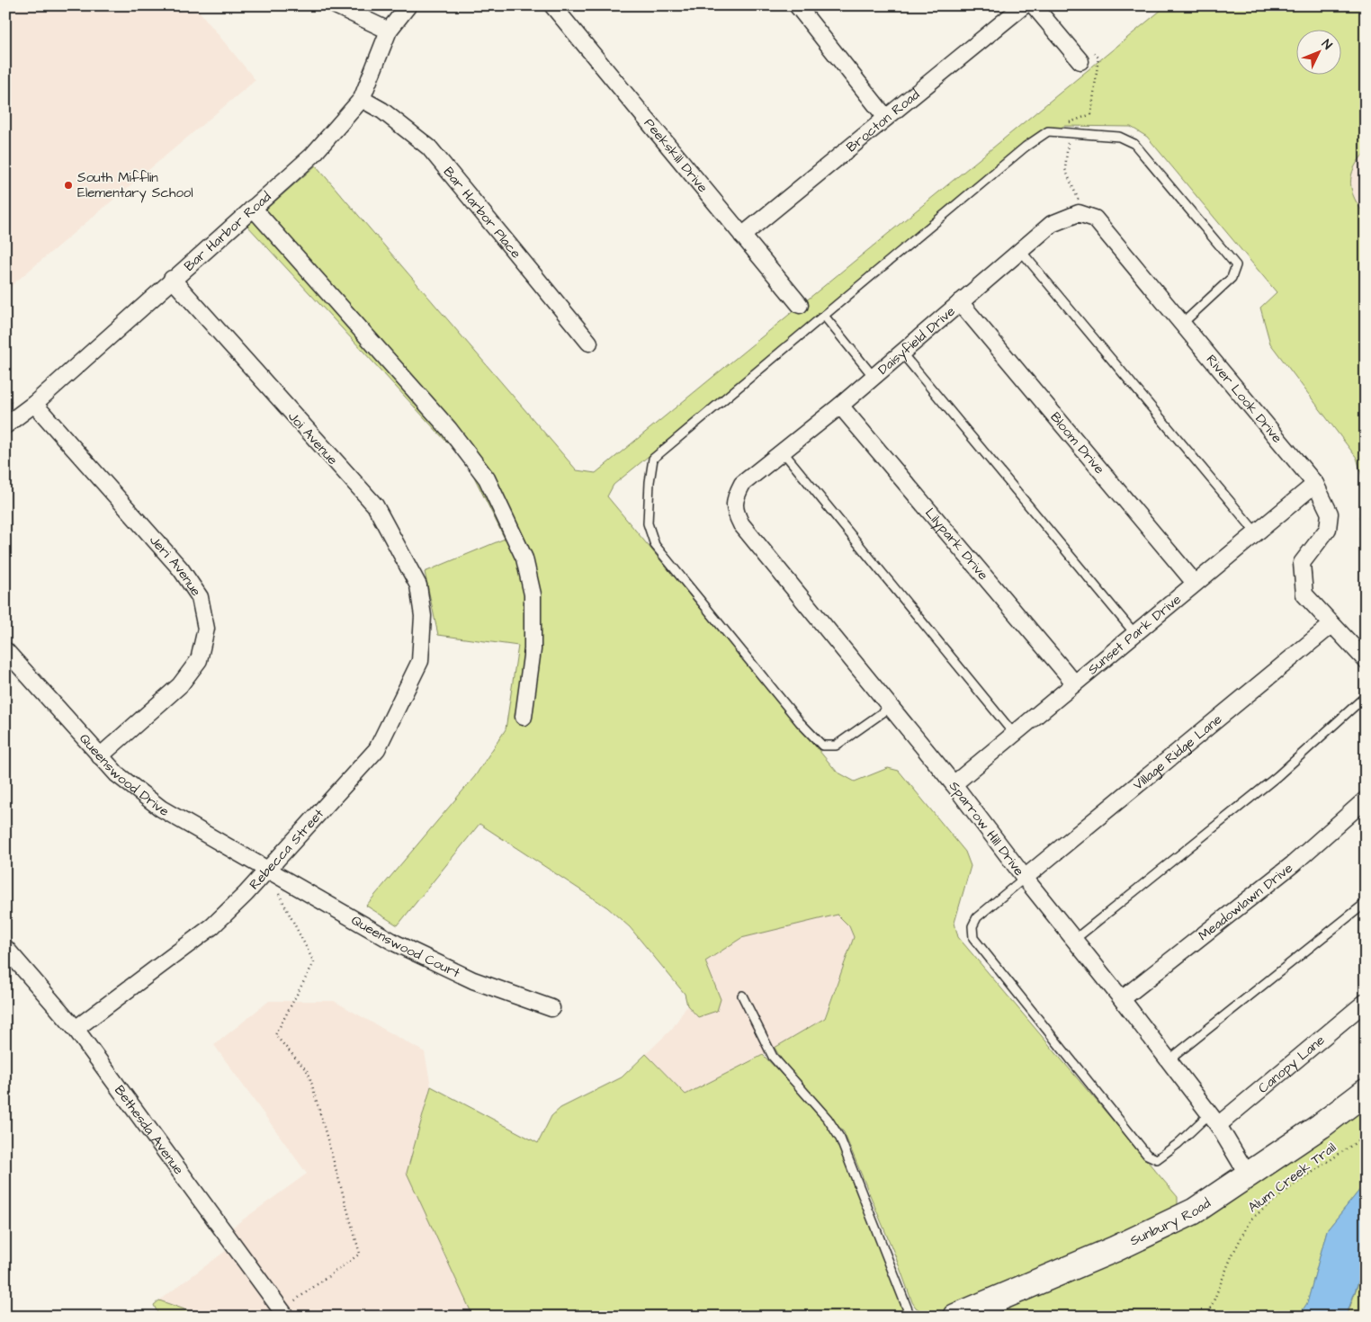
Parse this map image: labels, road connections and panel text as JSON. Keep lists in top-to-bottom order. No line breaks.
{"streets":{"main road":["Sunbury Road"],"street":["Brocton Road","Peekskill Drive","Bar Harbor Place","Bar Harbor Road","Daisyfield Drive","River Look Drive","Joi Avenue","Bloom Drive","Lilypark Drive","Jeri Avenue","Sunset Park Drive","Village Ridge Lane","Queenswood Drive","Sparrow Hill Drive","Rebecca Street","Meadowlawn Drive","Queenswood Court","Canopy Lane","Bethesda Avenue"],"path":["Alum Creek Trail"]},"crossings":[["Brocton Road","Peekskill Drive"],["Bar Harbor Place","Bar Harbor Road"],["Bar Harbor Road","Joi Avenue"],["Bar Harbor Road","Jeri Avenue"],["Daisyfield Drive","River Look Drive"],["Daisyfield Drive","Bloom Drive"],["Daisyfield Drive","Lilypark Drive"],["Daisyfield Drive","Sparrow Hill Drive"],["River Look Drive","Sunset Park Drive"],["River Look Drive","Village Ridge Lane"],["Joi Avenue","Rebecca Street"],["Bloom Drive","Sunset Park Drive"],["Lilypark Drive","Sunset Park Drive"],["Jeri Avenue","Queenswood Drive"],["Sunset Park Drive","Sparrow Hill Drive"],["Village Ridge Lane","Sparrow Hill Drive"],["Queenswood Drive","Rebecca Street"],["Queenswood Drive","Queenswood Court"],["Sparrow Hill Drive","Meadowlawn Drive"],["Sparrow Hill Drive","Canopy Lane"],["Sparrow Hill Drive","Sunbury Road"],["Rebecca Street","Queenswood Court"],["Rebecca Street","Bethesda Avenue"]],"places":["South Mifflin Elementary School"],"north":"top right"}
